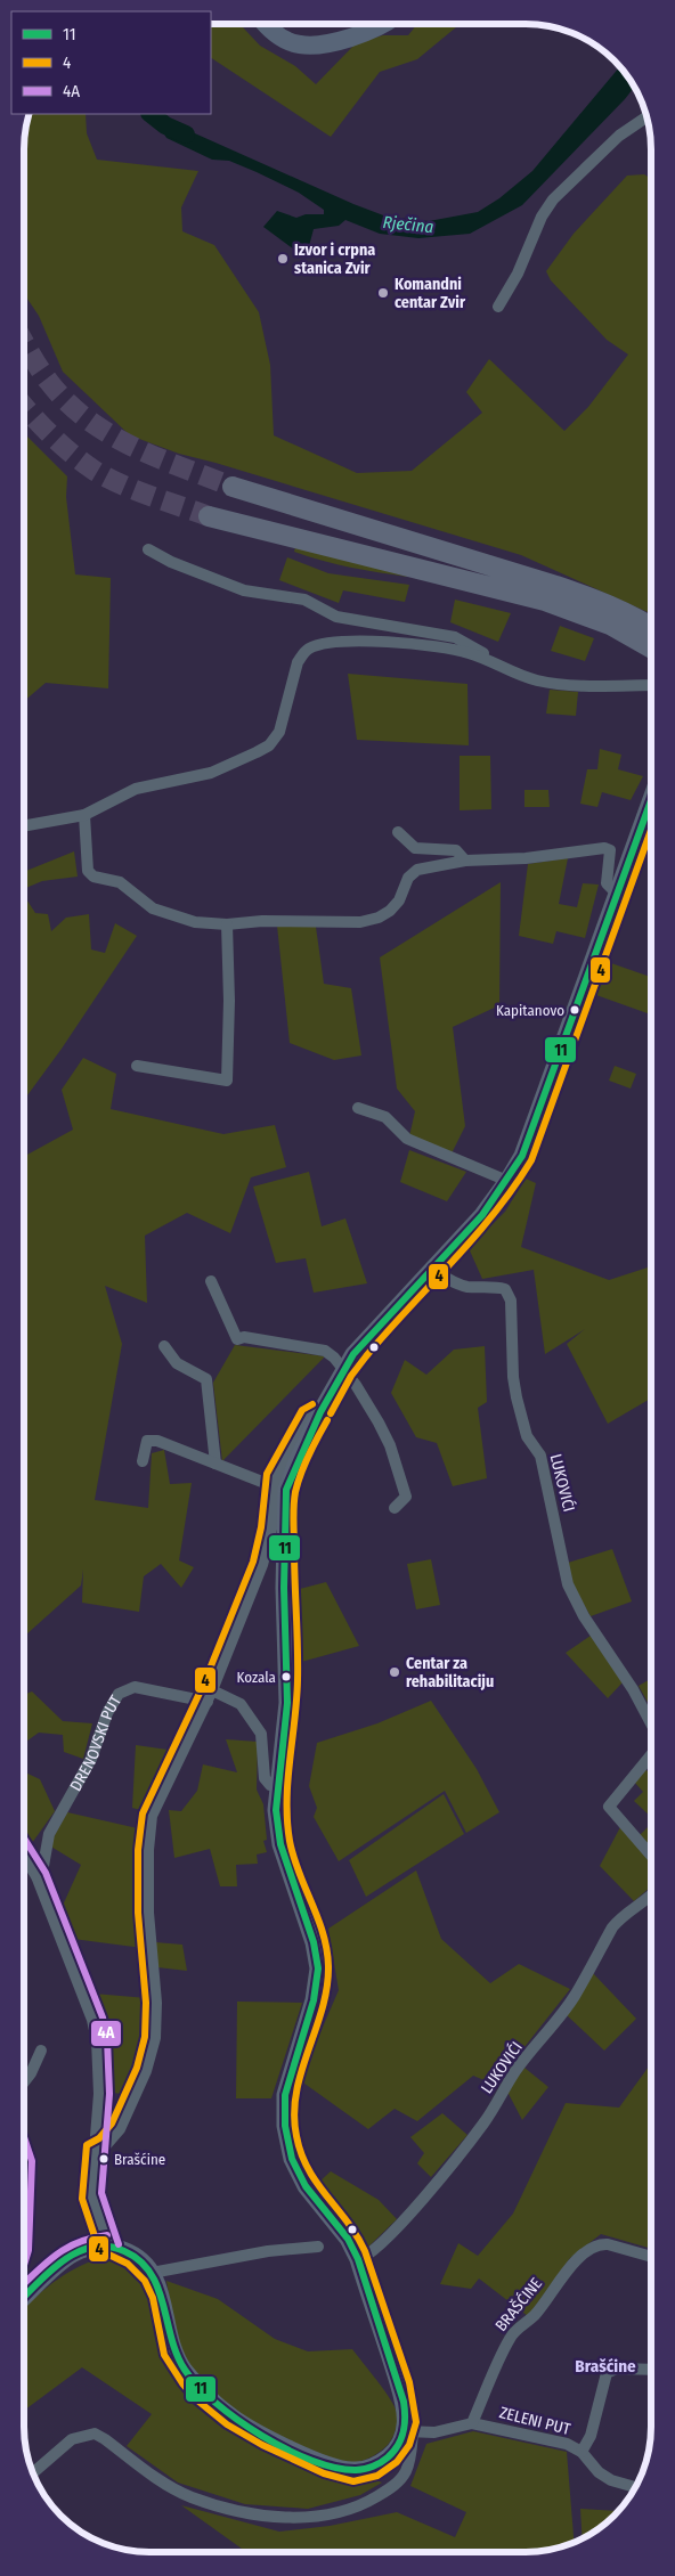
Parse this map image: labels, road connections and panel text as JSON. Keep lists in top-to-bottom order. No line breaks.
{"streets":{"street":["LUKOVIĆI","DRENOVSKI PUT","BRAŠĆINE","ZELENI PUT"]},"crossings":[["BRAŠĆINE","ZELENI PUT"]],"districts":["Brašćine"],"water":["Rječina"],"places":["Izvor i crpna stanica Zvir","Komandni centar Zvir","Kapitanovo","Centar za rehabilitaciju","Kozala","Brašćine"],"lines":["transit line 11","transit line 4","transit line 4A"],"legend":["11","4","4A"]}
